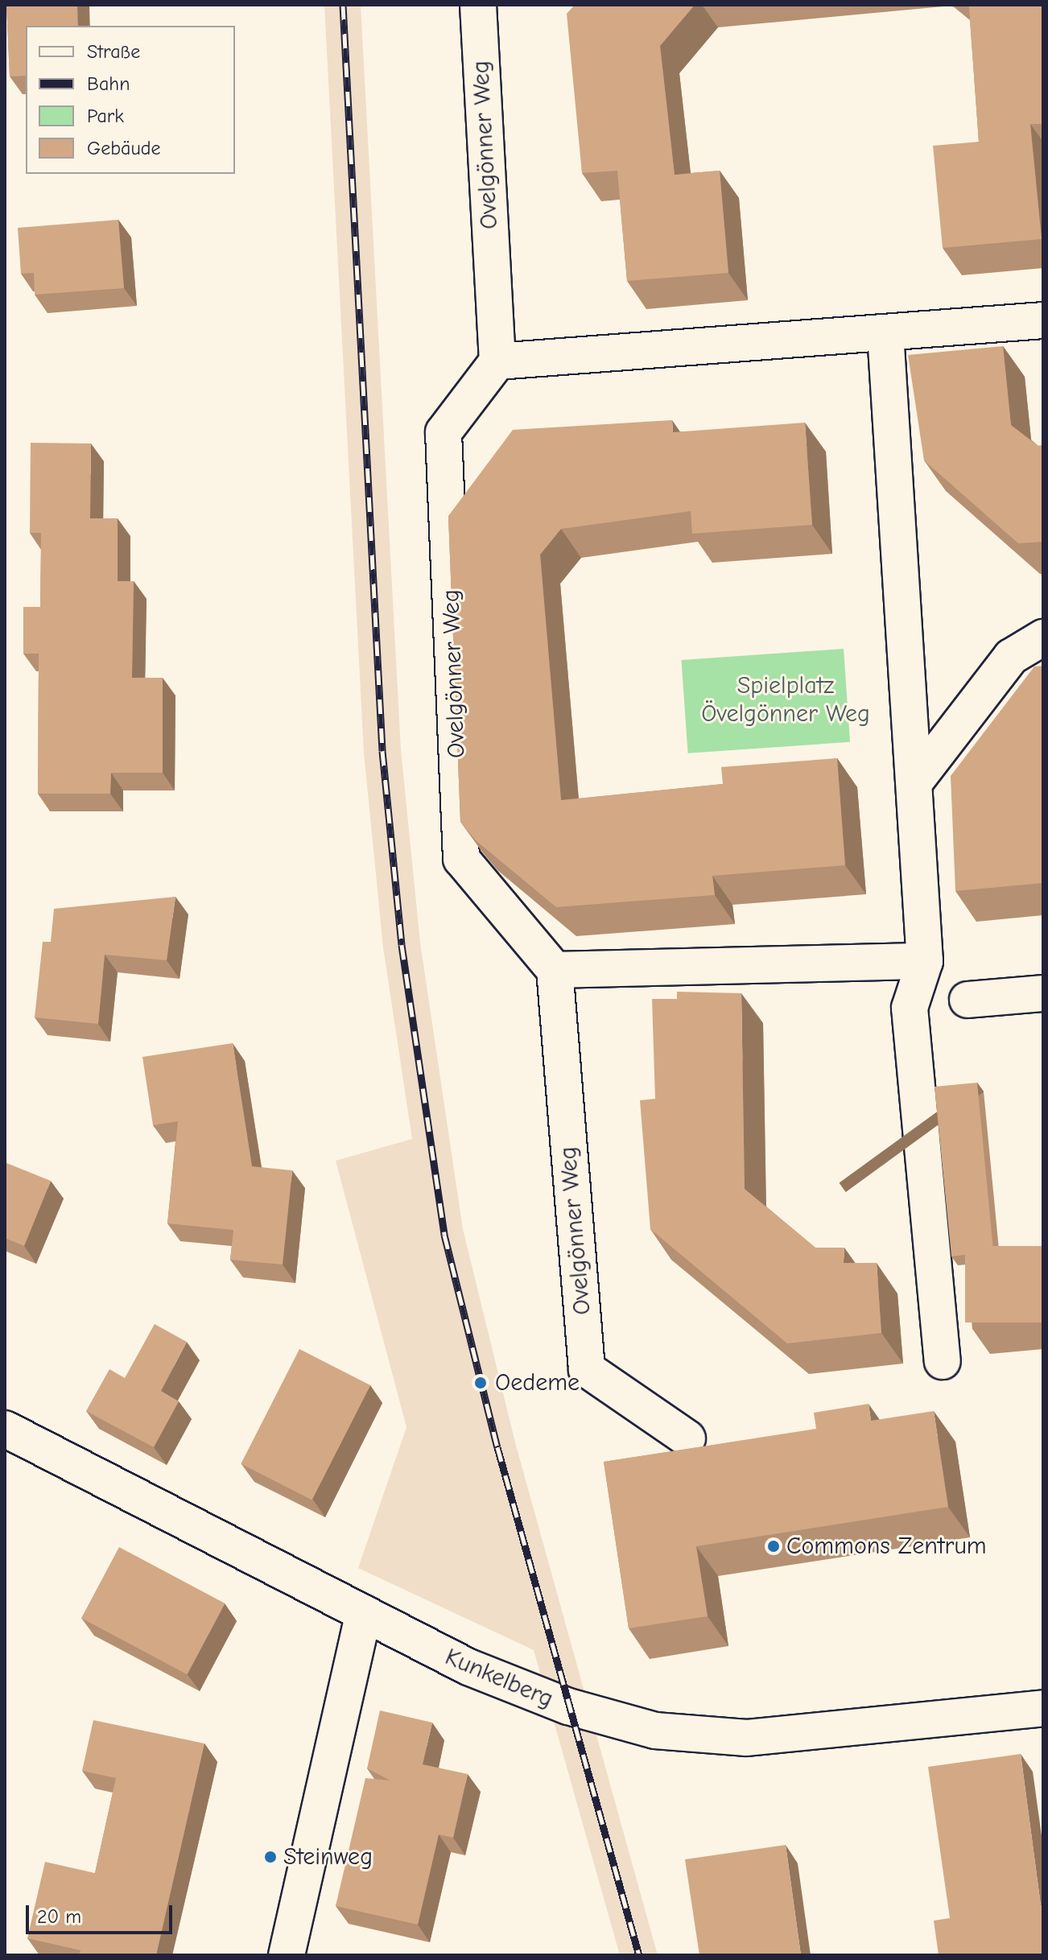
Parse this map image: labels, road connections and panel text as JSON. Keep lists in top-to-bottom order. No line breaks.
{"streets":{"street":["Ovelgönner Weg","Kunkelberg"]},"parks":["Spielplatz Övelgönner Weg"],"places":["Oedeme","Commons Zentrum","Steinweg"],"legend":["Straße","Bahn","Park","Gebäude"],"scale_bar":"20 m"}
